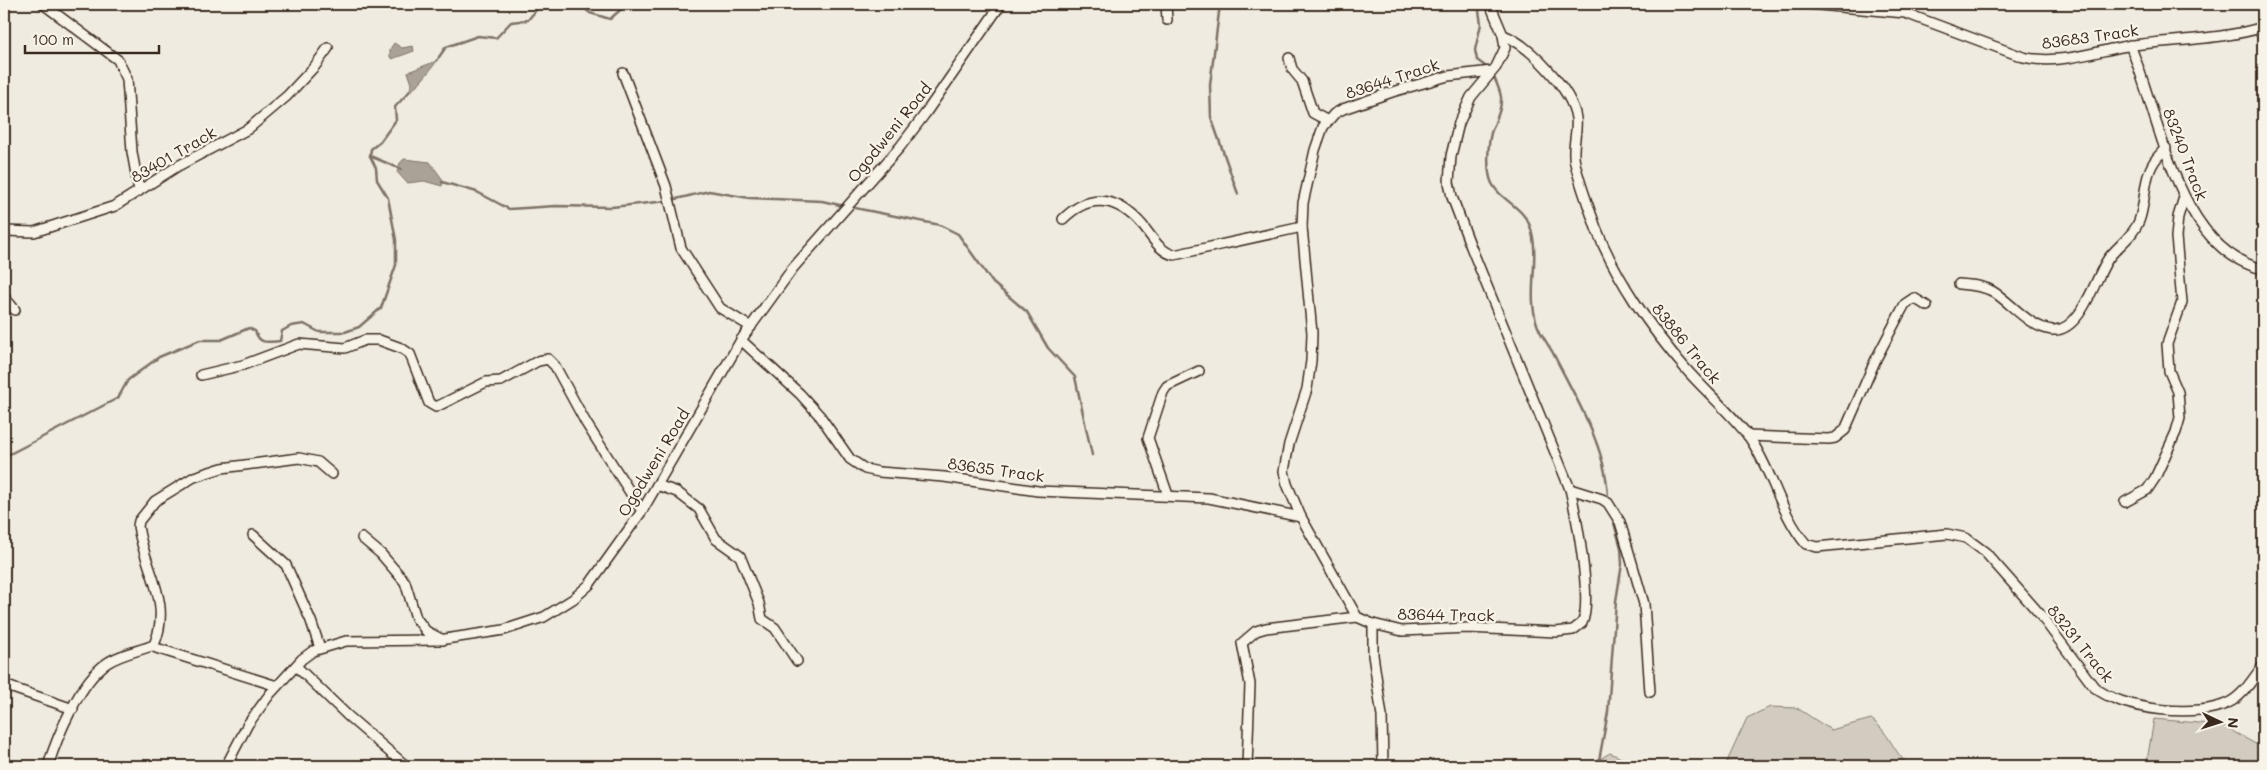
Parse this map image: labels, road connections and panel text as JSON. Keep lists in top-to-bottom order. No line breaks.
{"streets":{"street":["83683 Track","83644 Track","Ogodweni Road","83401 Track","83240 Track","83886 Track","83635 Track","83231 Track"]},"crossings":[["83683 Track","83240 Track"],["83644 Track","83886 Track"],["83644 Track","83635 Track"],["Ogodweni Road","83635 Track"],["83886 Track","83231 Track"]],"scale_bar":"100 m","north":"right"}
